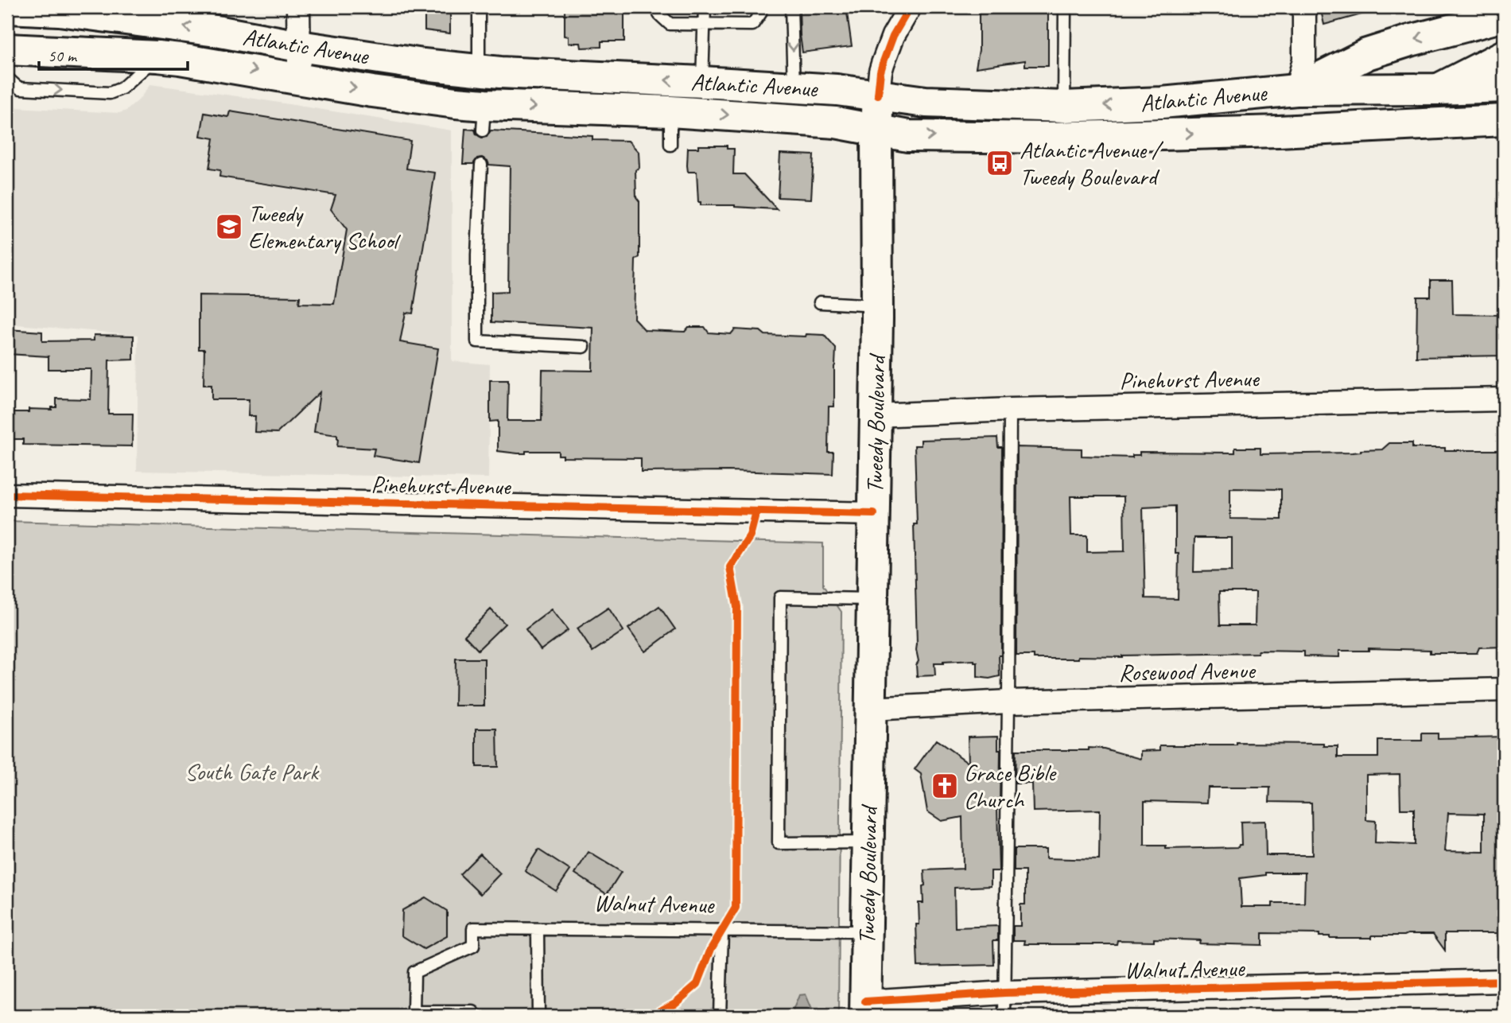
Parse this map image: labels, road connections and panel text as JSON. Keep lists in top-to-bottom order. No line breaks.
{"streets":{"main road":["Atlantic Avenue","Tweedy Boulevard"],"street":["Pinehurst Avenue","Rosewood Avenue","Walnut Avenue"]},"crossings":[["Atlantic Avenue","Tweedy Boulevard"],["Pinehurst Avenue","Tweedy Boulevard"],["Tweedy Boulevard","Rosewood Avenue"],["Tweedy Boulevard","Walnut Avenue"]],"parks":["South Gate Park"],"places":{"bus stop":["Atlantic Avenue / Tweedy Boulevard"],"school or university":["Tweedy Elementary School"],"church":["Grace Bible Church"]},"scale_bar":"50 m"}
